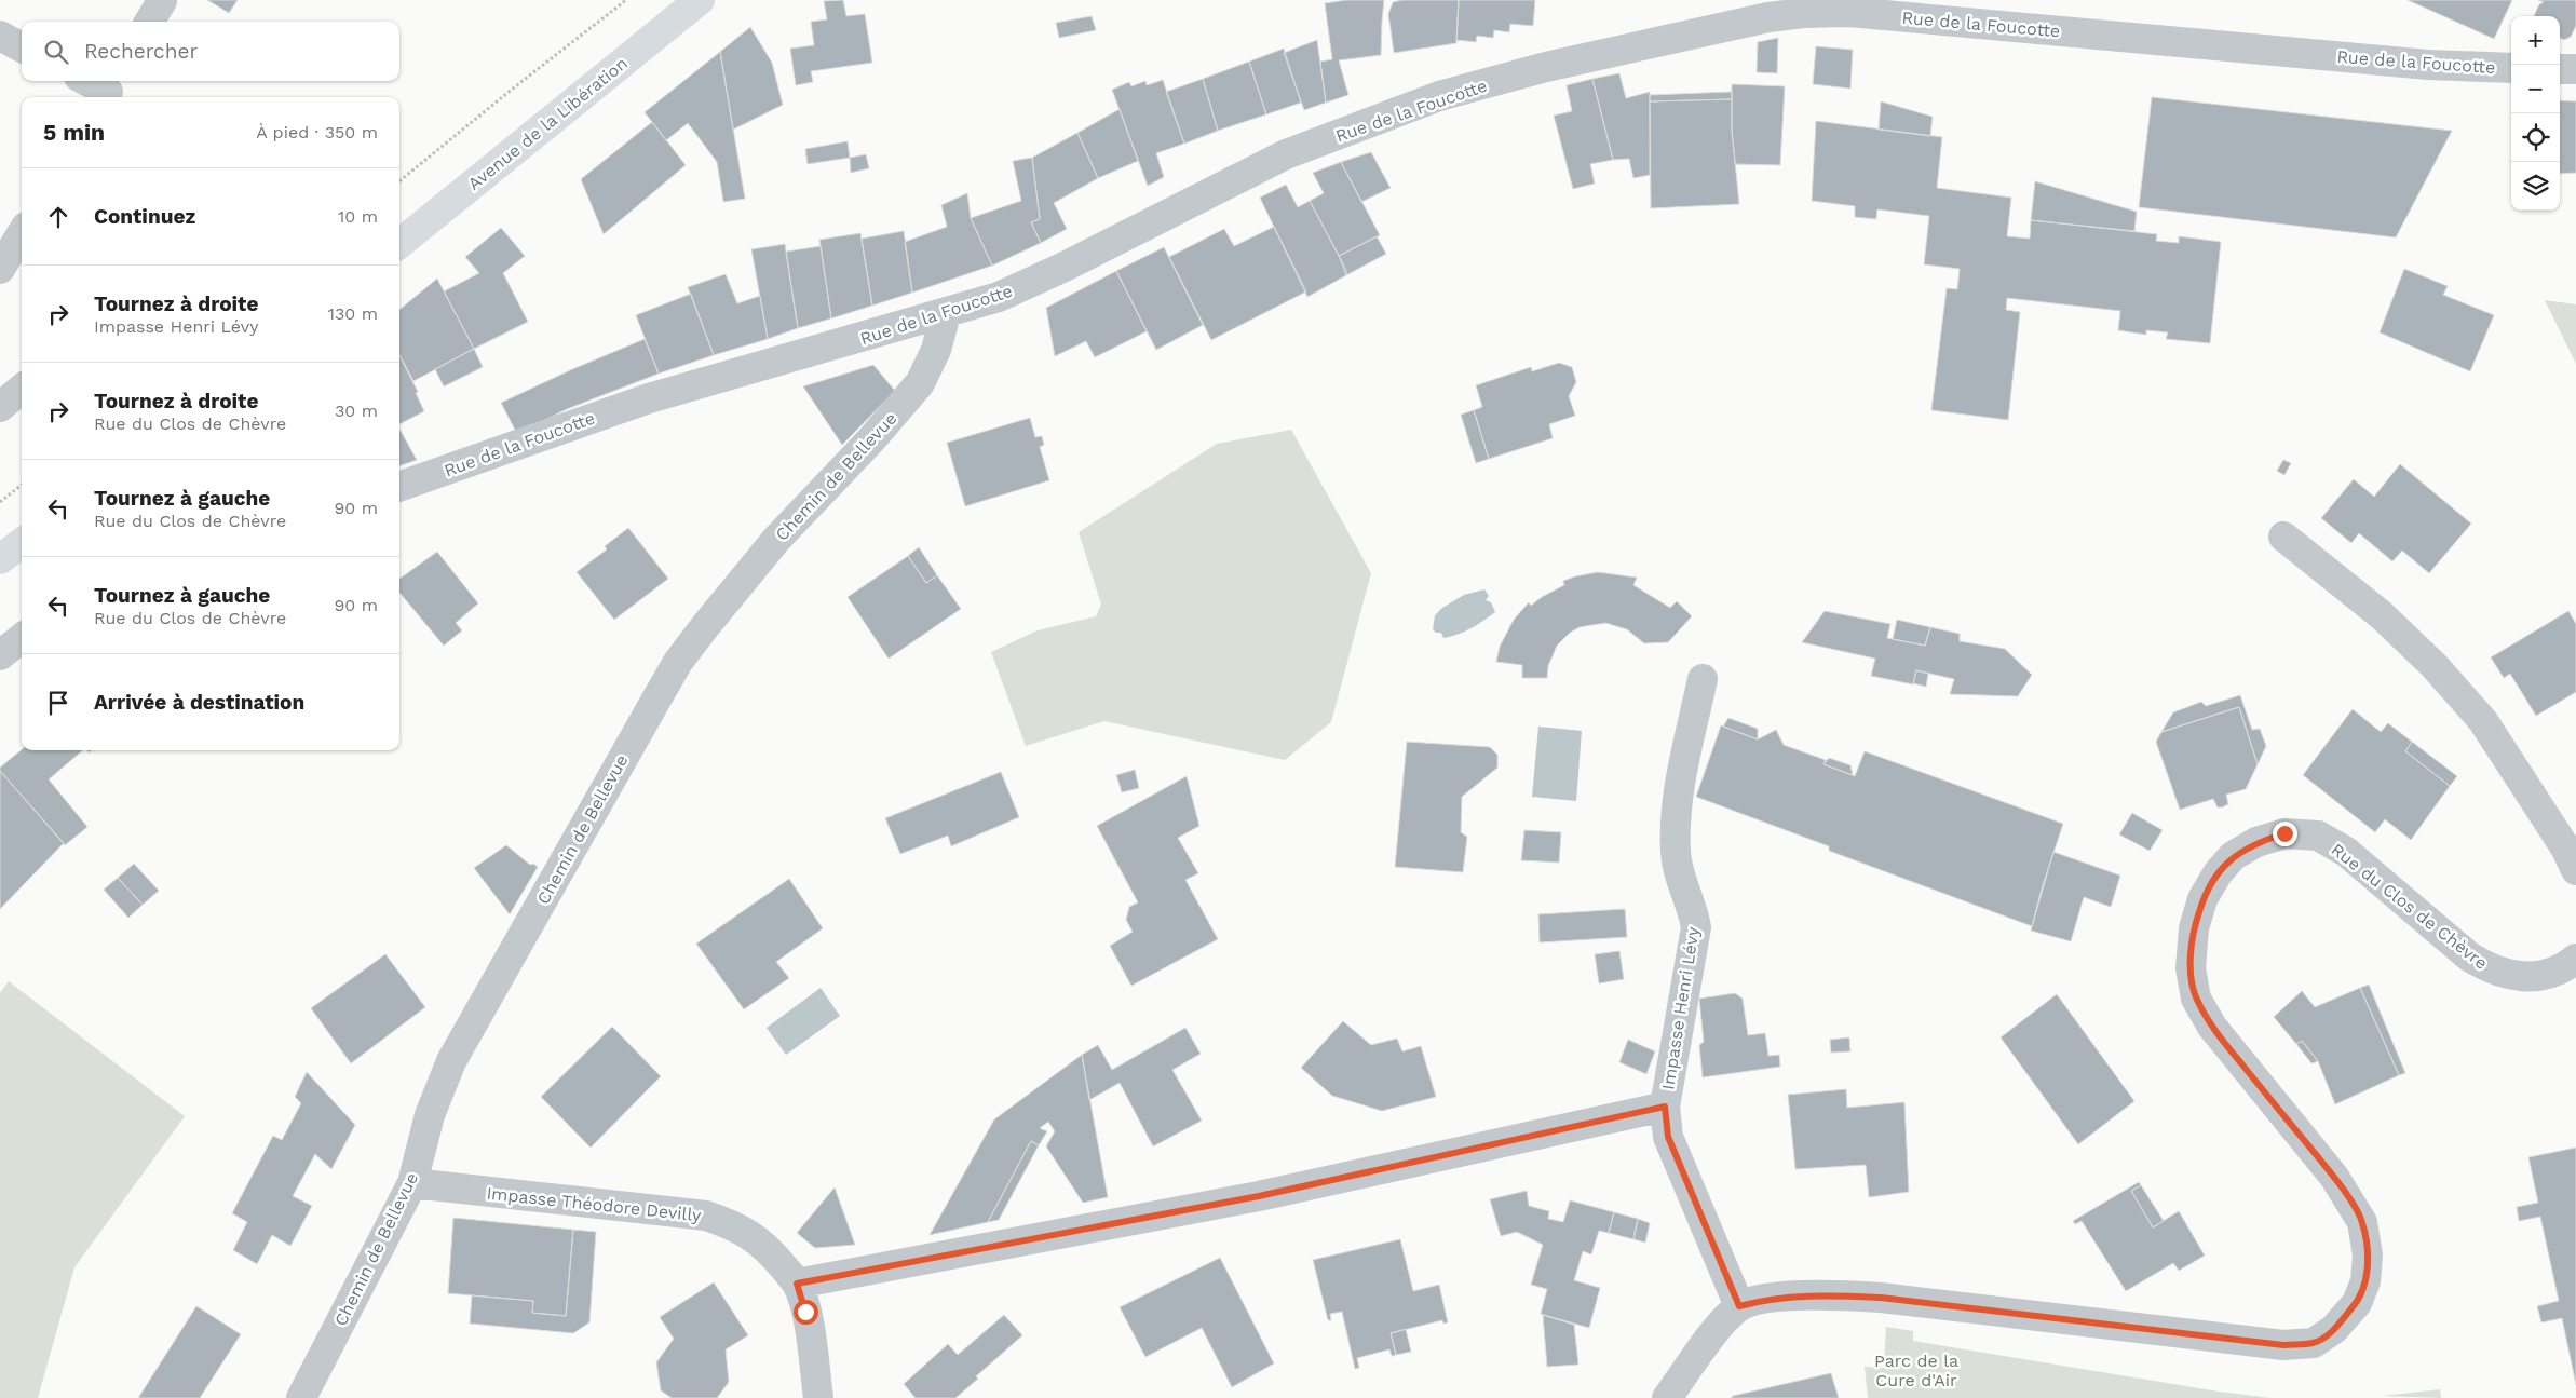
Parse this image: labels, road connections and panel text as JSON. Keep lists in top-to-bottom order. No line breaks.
{"streets":{"main road":["Avenue de la Libération"],"street":["Rue de la Foucotte","Chemin de Bellevue","Rue du Clos de Chèvre","Impasse Henri Lévy","Impasse Théodore Devilly"]},"crossings":[["Rue de la Foucotte","Chemin de Bellevue"],["Chemin de Bellevue","Impasse Théodore Devilly"],["Impasse Henri Lévy","Impasse Théodore Devilly"]],"parks":["Parc de la Cure d'Air"],"page":{"map_buttons":["+","−"],"search":"Rechercher","heading":["5 min","À pied · 350 m"],"list":[["Continuez","10 m"],["Tournez à droite","Impasse Henri Lévy","130 m"],["Tournez à droite","Rue du Clos de Chèvre","30 m"],["Tournez à gauche","Rue du Clos de Chèvre","90 m"],["Tournez à gauche","Rue du Clos de Chèvre","90 m"],"Arrivée à destination"]}}
